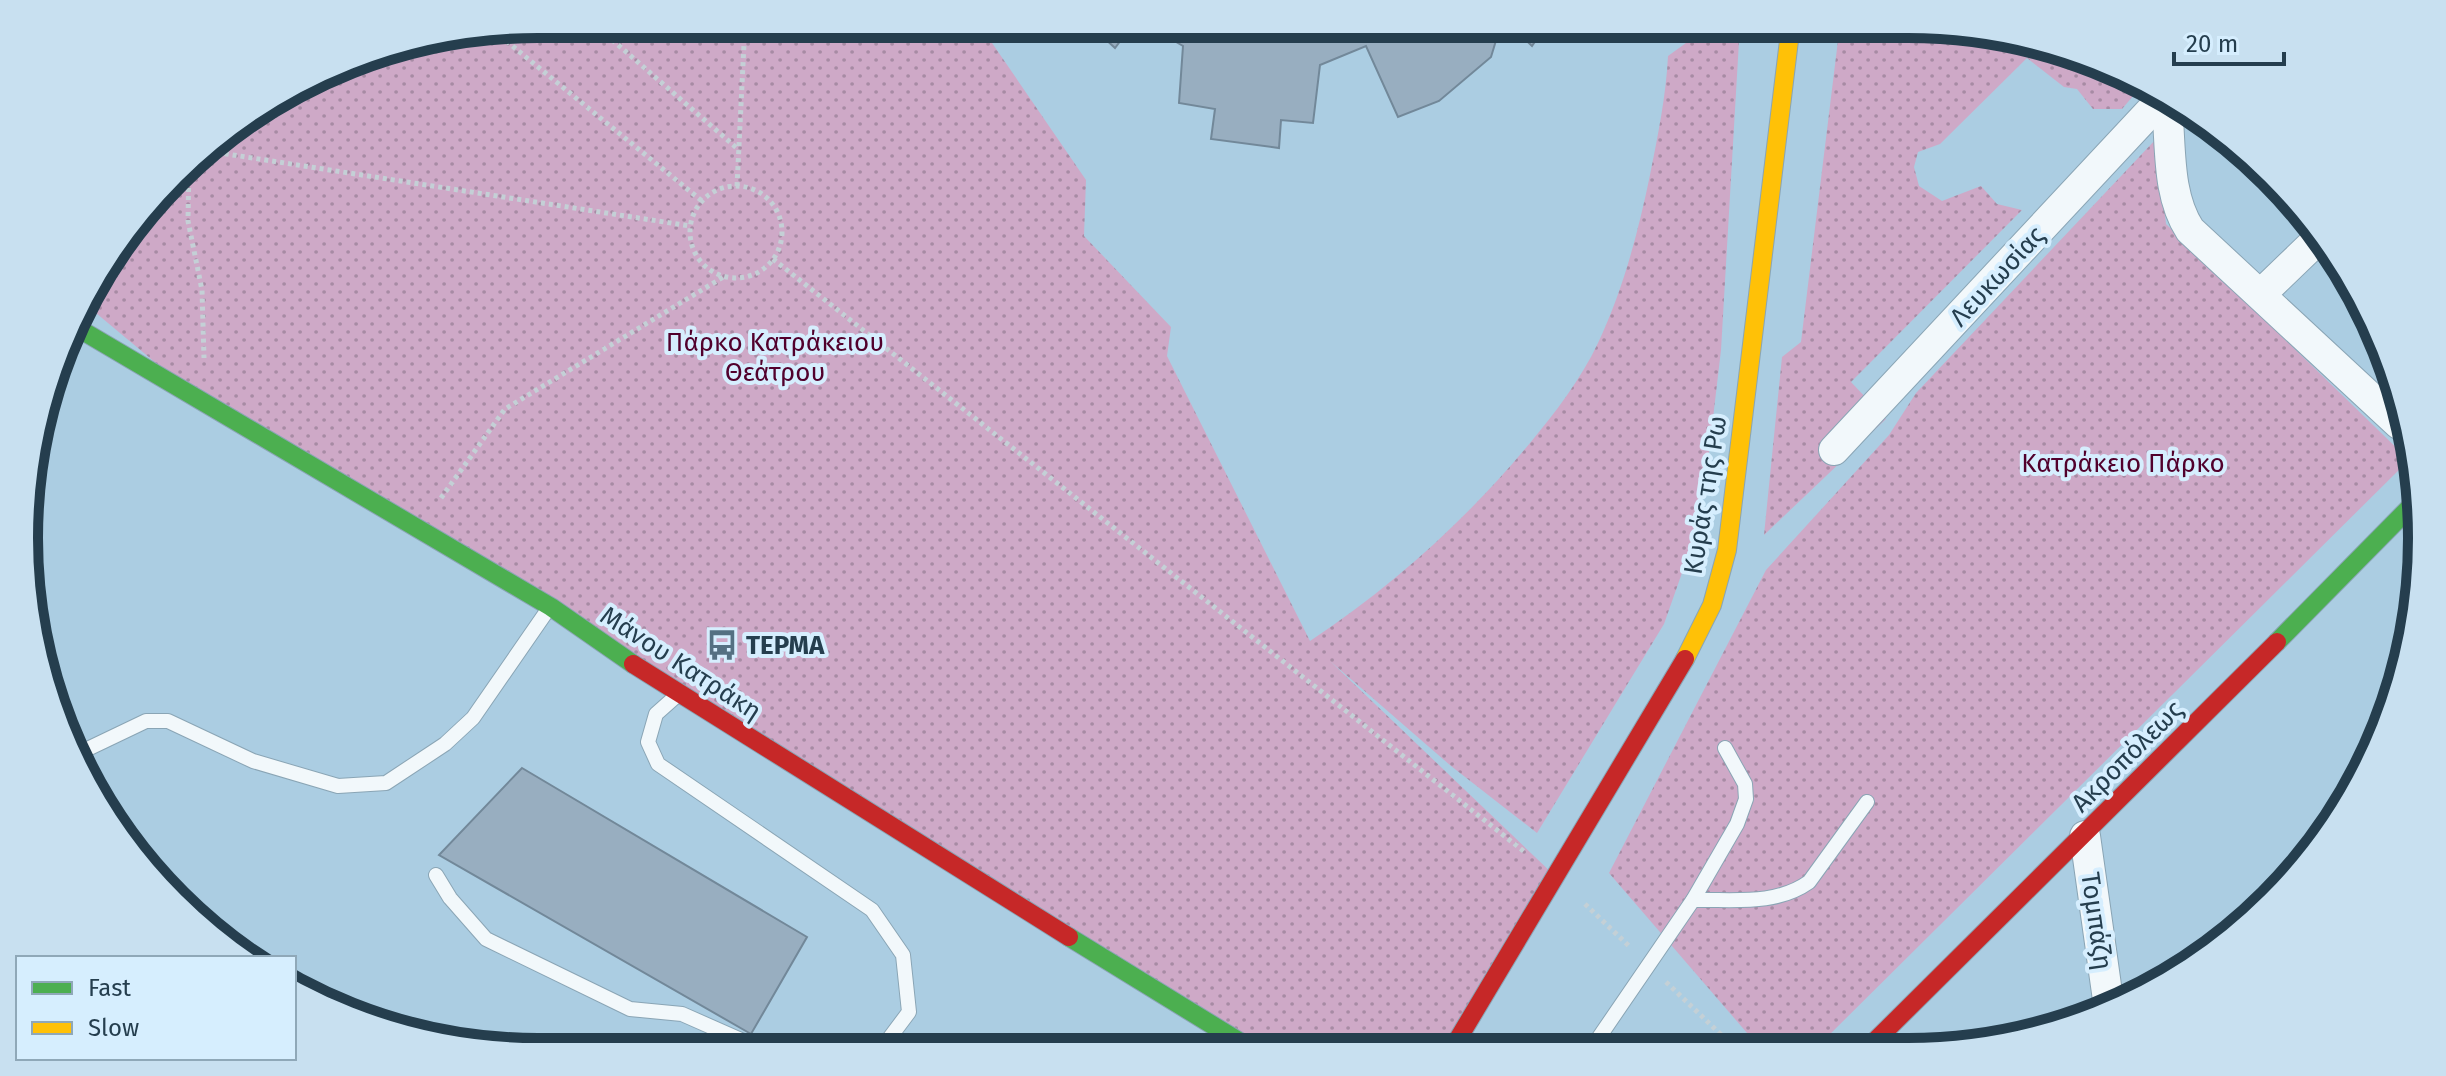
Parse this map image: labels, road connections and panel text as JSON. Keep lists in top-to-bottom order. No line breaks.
{"streets":{"street":["Λευκωσίας","Κυράς της Ρω","Μάνου Κατράκη","Ακροπόλεως","Τομπάζη"]},"crossings":[["Ακροπόλεως","Τομπάζη"]],"parks":["Πάρκο Κατράκειου Θεάτρου","Κατράκειο Πάρκο"],"places":{"bus stop":["ΤΕΡΜΑ"]},"legend":["Fast","Slow"],"scale_bar":"20 m"}
